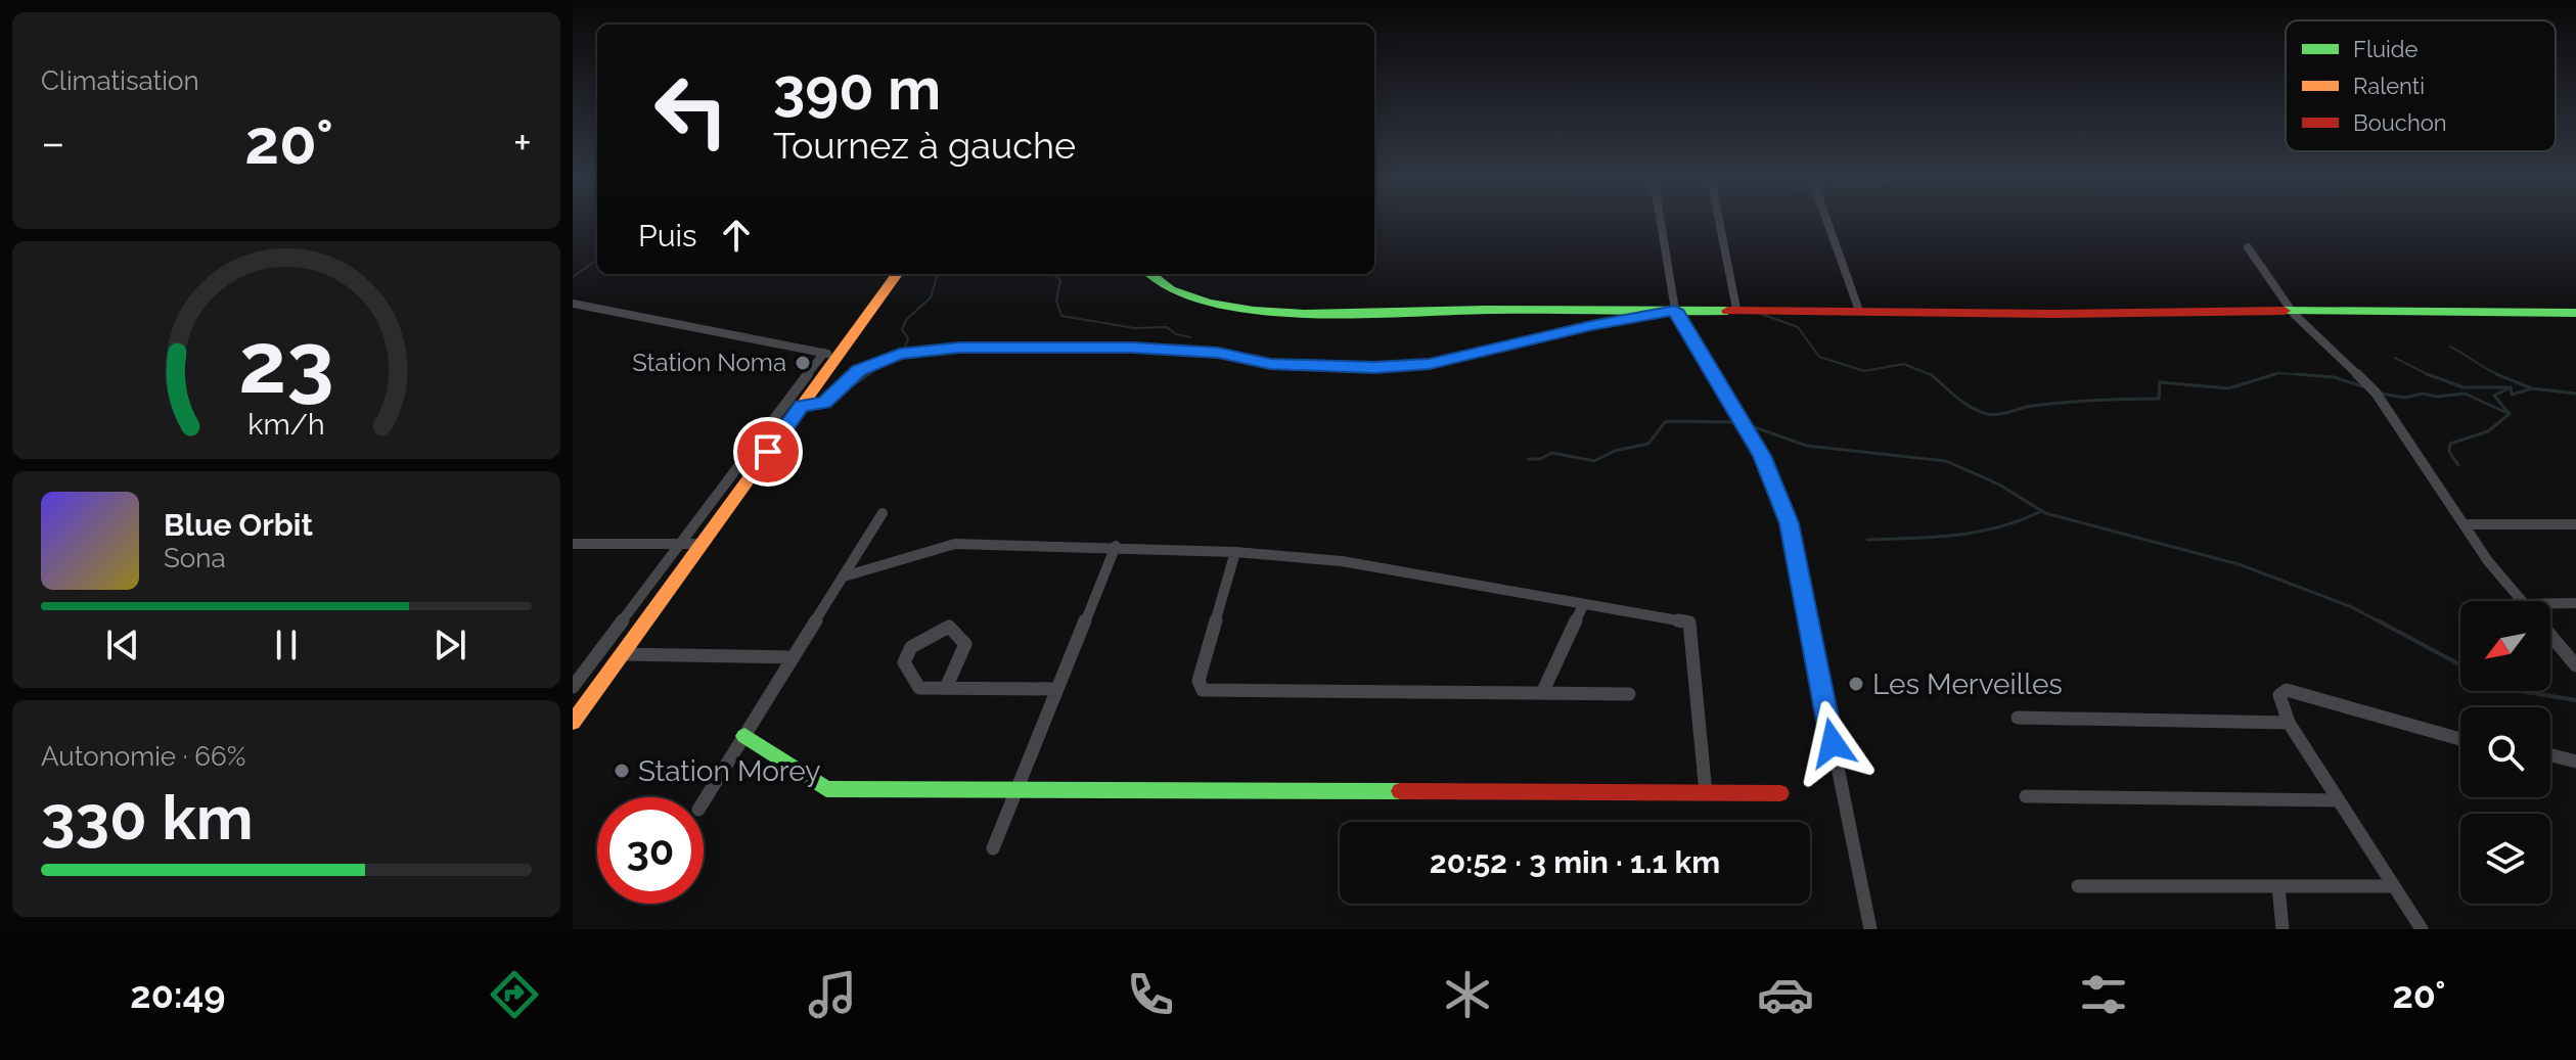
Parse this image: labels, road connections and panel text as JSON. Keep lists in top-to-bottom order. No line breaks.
{"places":["Station Noma","Les Merveilles","Station Morey"],"legend":["Fluide","Ralenti","Bouchon"],"north":"bottom left","page":{"tile":["Climatisation",["Autonomie · 66%","330 km"]],"turn":["390 m","Tournez à gauche"],"heat":["−","20°","+"],"then":"Puis","song":["Blue Orbit","Sona"],"limit":"30","trip":"20:52 · 3 min · 1.1 km","tabs":["20:49","20°"],"gauge":["23","km/h"]}}
